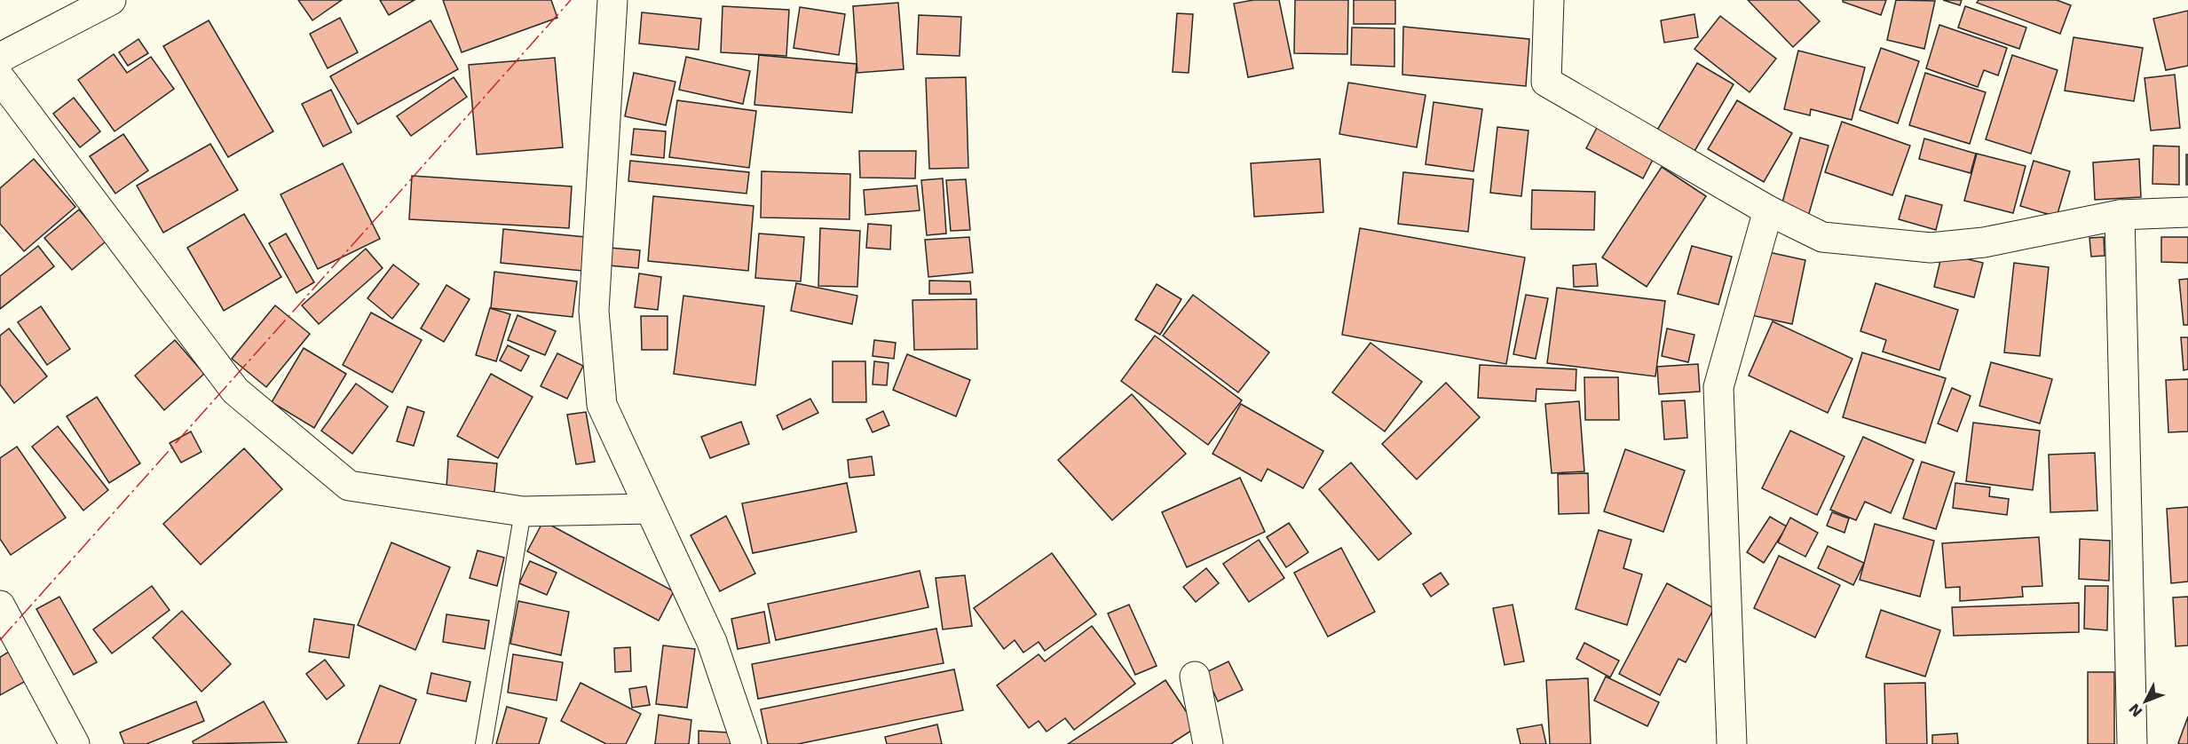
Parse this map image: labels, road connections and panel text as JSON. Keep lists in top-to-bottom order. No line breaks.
{"north":"bottom left"}
